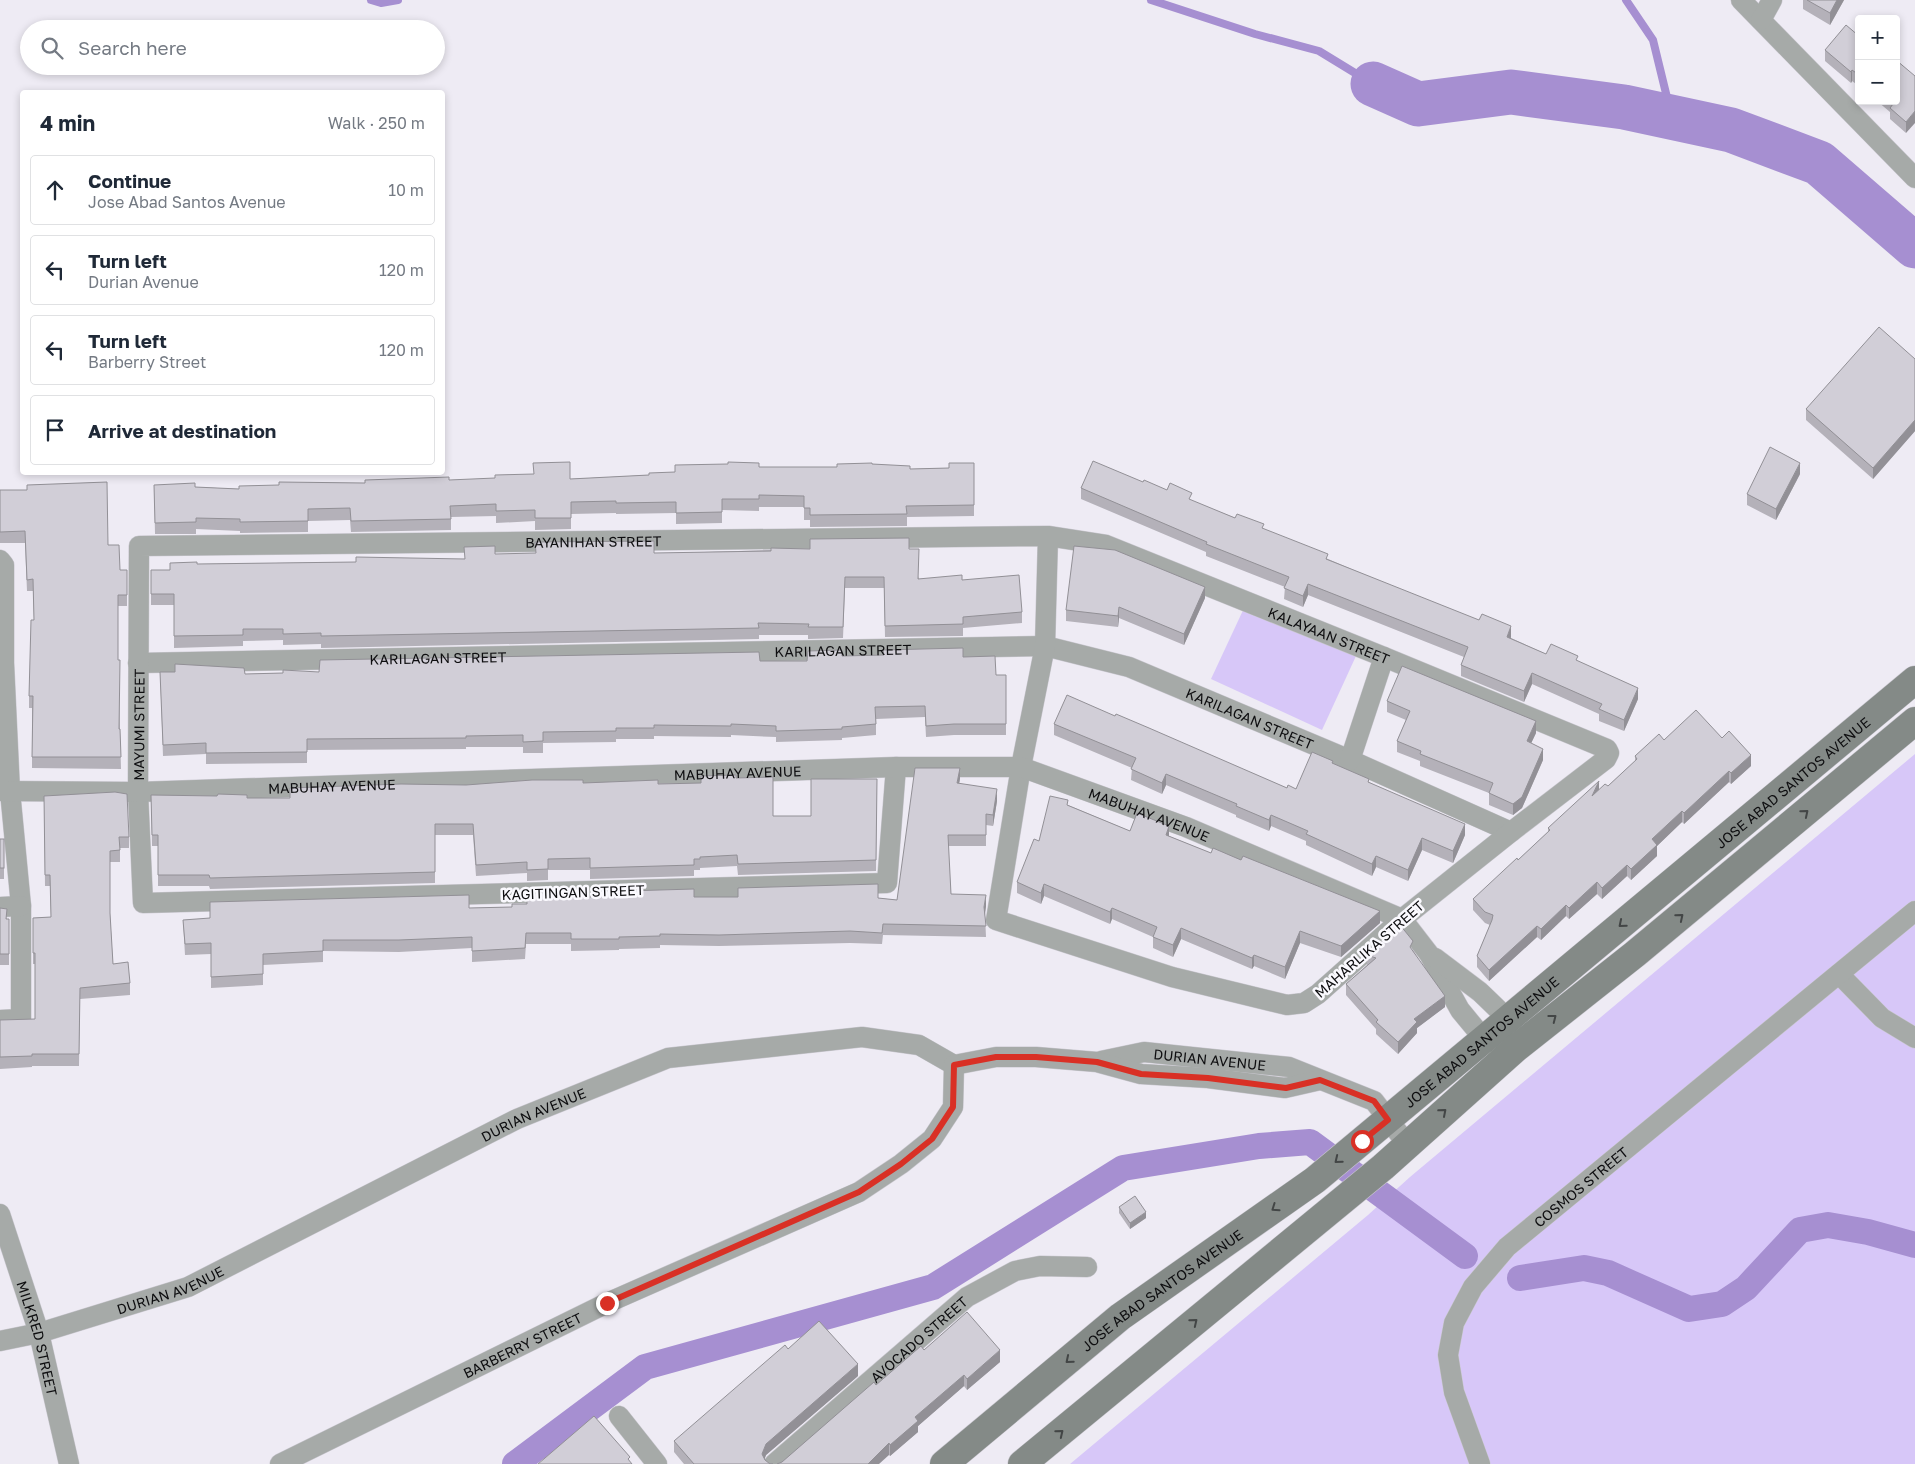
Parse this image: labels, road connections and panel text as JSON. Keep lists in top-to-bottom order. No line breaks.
{"streets":{"main road":["JOSE ABAD SANTOS AVENUE"],"street":["BAYANIHAN STREET","KALAYAAN STREET","KARILAGAN STREET","MAYUMI STREET","MABUHAY AVENUE","KAGITINGAN STREET","MAHARLIKA STREET","DURIAN AVENUE","COSMOS STREET","MILKRED STREET","AVOCADO STREET","BARBERRY STREET"]},"crossings":[["BAYANIHAN STREET","KALAYAAN STREET"],["BAYANIHAN STREET","MAYUMI STREET"],["KALAYAAN STREET","MAHARLIKA STREET"],["KARILAGAN STREET","MAYUMI STREET"],["KARILAGAN STREET","MAHARLIKA STREET"],["MAYUMI STREET","MABUHAY AVENUE"],["MAYUMI STREET","KAGITINGAN STREET"],["MABUHAY AVENUE","JOSE ABAD SANTOS AVENUE"],["MABUHAY AVENUE","KAGITINGAN STREET"],["MABUHAY AVENUE","MAHARLIKA STREET"],["JOSE ABAD SANTOS AVENUE","DURIAN AVENUE"],["DURIAN AVENUE","MILKRED STREET"],["DURIAN AVENUE","BARBERRY STREET"]],"page":{"map_buttons":["+","−"],"search":"Search here","heading":["4 min","Walk · 250 m"],"list":[["Continue","Jose Abad Santos Avenue","10 m"],["Turn left","Durian Avenue","120 m"],["Turn left","Barberry Street","120 m"],"Arrive at destination"]}}
